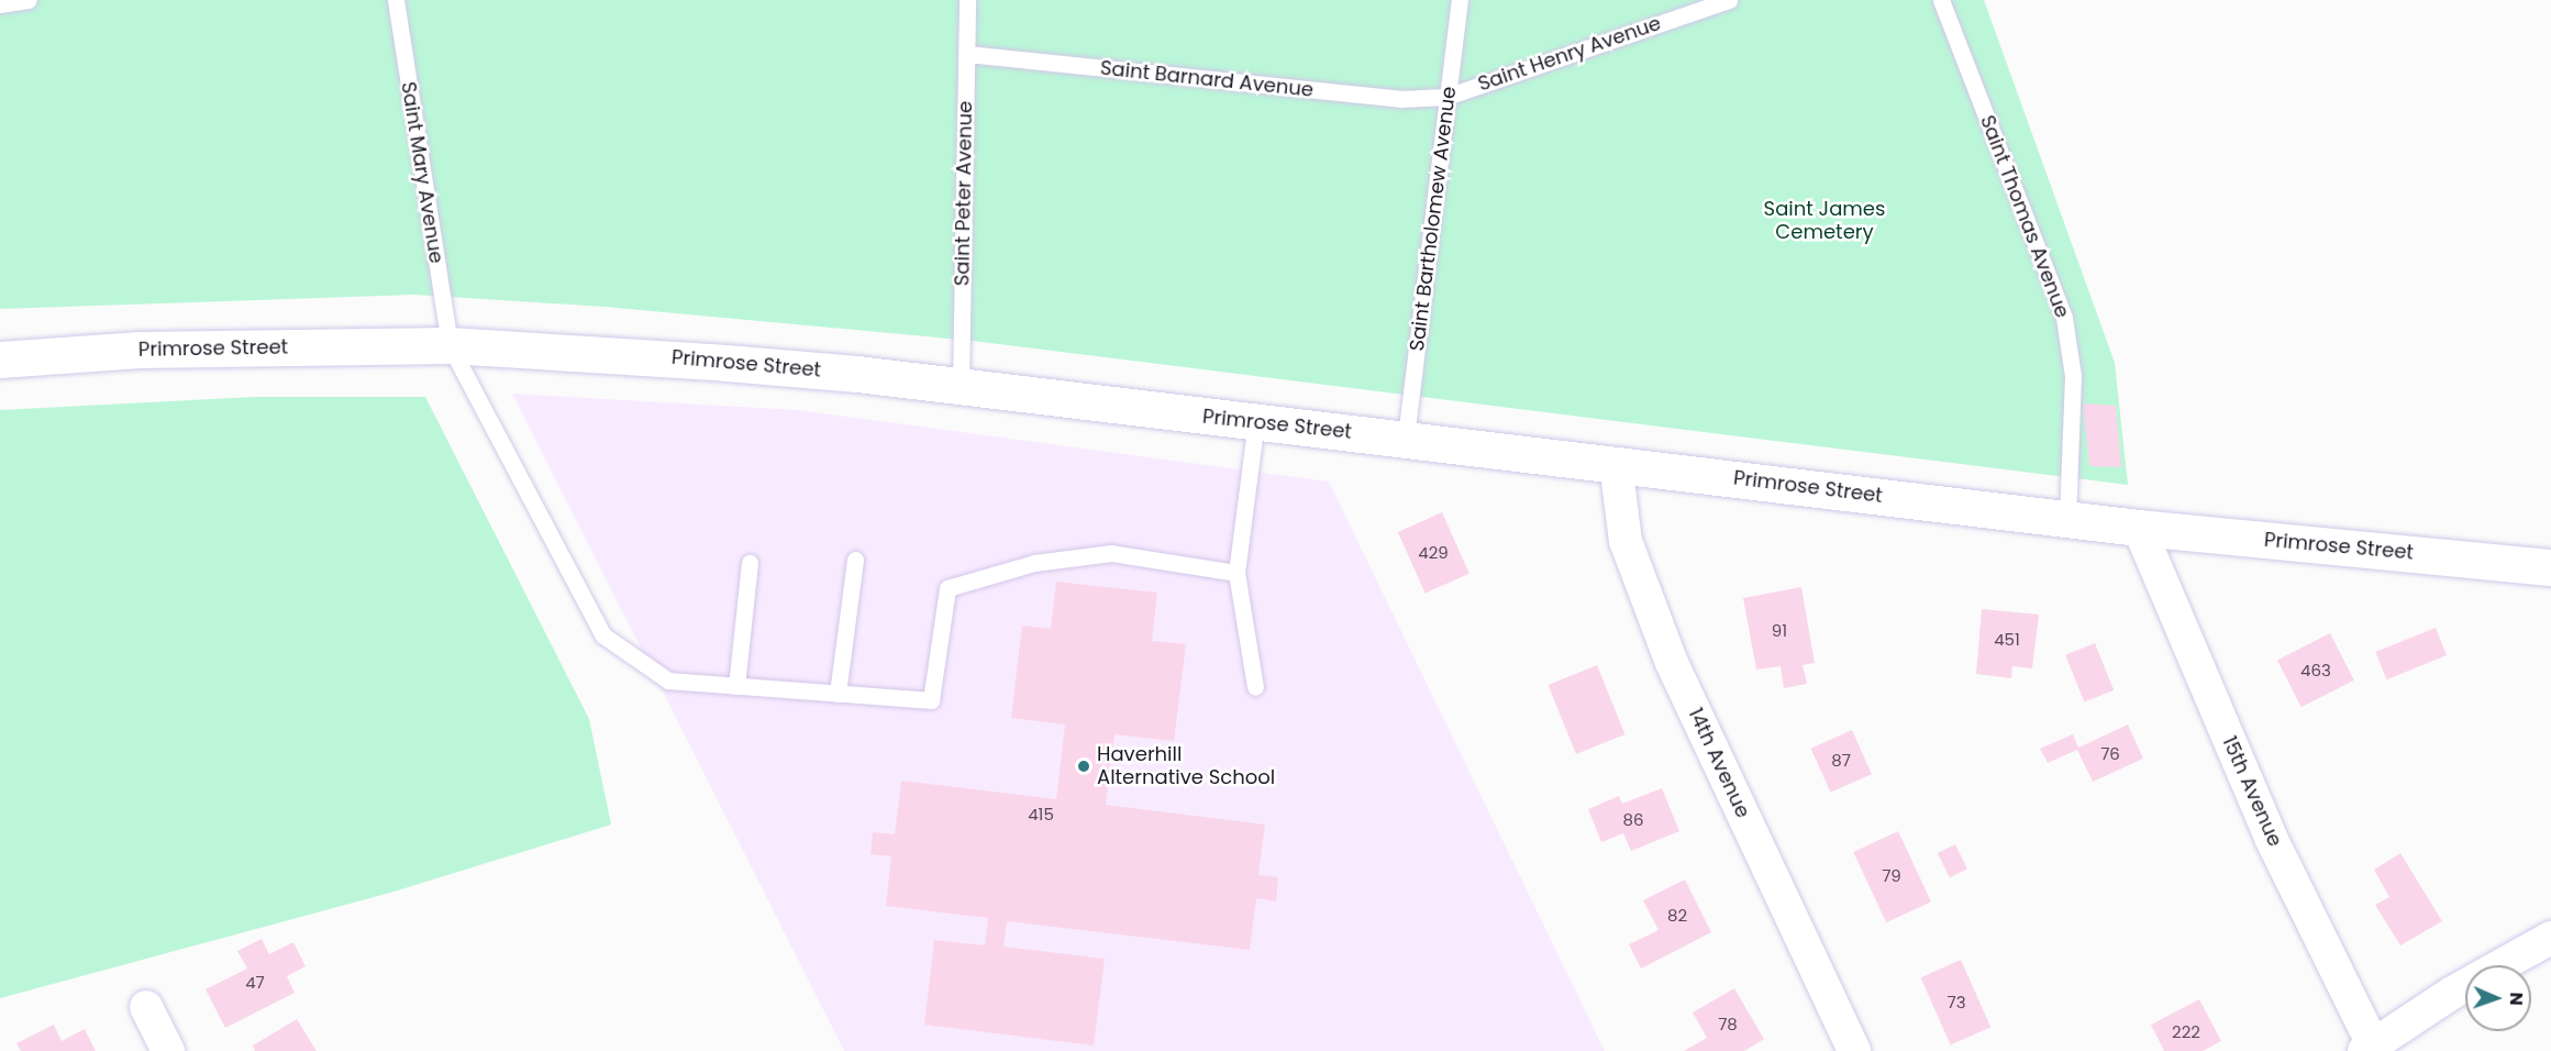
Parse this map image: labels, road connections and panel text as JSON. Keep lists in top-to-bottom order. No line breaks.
{"streets":{"main road":["Primrose Street"],"street":["14th Avenue","15th Avenue"],"lane":["Saint Henry Avenue","Saint Barnard Avenue","Saint Mary Avenue","Saint Peter Avenue","Saint Thomas Avenue","Saint Bartholomew Avenue"]},"crossings":[["Saint Henry Avenue","Saint Barnard Avenue"],["Saint Henry Avenue","Saint Bartholomew Avenue"],["Saint Barnard Avenue","Saint Peter Avenue"],["Saint Barnard Avenue","Saint Bartholomew Avenue"],["Saint Mary Avenue","Primrose Street"],["Saint Peter Avenue","Primrose Street"],["Saint Thomas Avenue","Primrose Street"],["Saint Bartholomew Avenue","Primrose Street"],["Primrose Street","14th Avenue"],["Primrose Street","15th Avenue"]],"parks":["Saint James Cemetery"],"places":["Haverhill Alternative School"],"house_numbers":["429","91","451","463","76","87","415","86","79","82","47","73","78","222"],"north":"right"}
